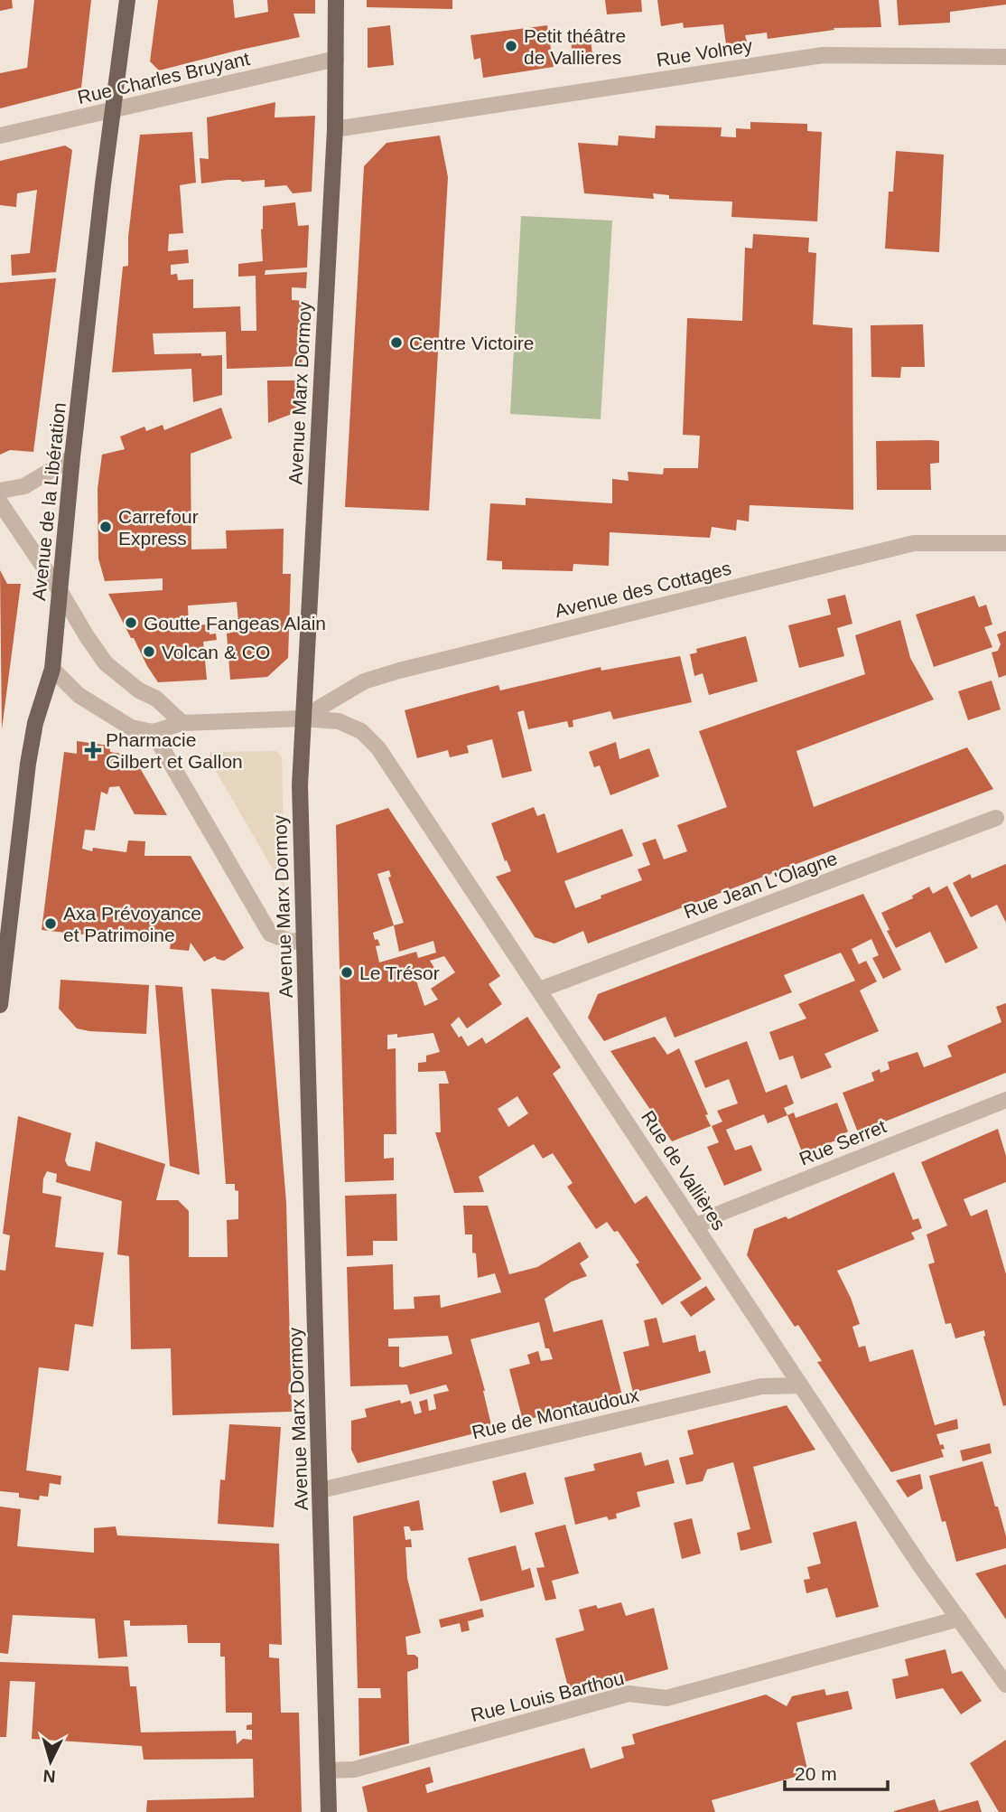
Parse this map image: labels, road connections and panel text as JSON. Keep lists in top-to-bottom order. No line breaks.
{"streets":{"main road":["Avenue Marx Dormoy","Avenue de la Libération"],"street":["Rue Volney","Rue Charles Bruyant","Avenue des Cottages","Rue Jean L'Olagne","Rue Serret","Rue de Vallières","Rue de Montaudoux","Rue Louis Barthou"]},"crossings":[["Rue Volney","Avenue Marx Dormoy"],["Rue Charles Bruyant","Avenue Marx Dormoy"],["Rue Charles Bruyant","Avenue de la Libération"],["Avenue Marx Dormoy","Avenue des Cottages"],["Avenue Marx Dormoy","Rue de Vallières"],["Avenue Marx Dormoy","Rue de Montaudoux"],["Avenue Marx Dormoy","Rue Louis Barthou"],["Avenue des Cottages","Rue de Vallières"],["Rue Jean L'Olagne","Rue de Vallières"],["Rue Serret","Rue de Vallières"],["Rue de Vallières","Rue de Montaudoux"],["Rue de Vallières","Rue Louis Barthou"]],"places":{"other":["Petit théâtre de Vallieres","Centre Victoire","Carrefour Express","Goutte Fangeas Alain","Volcan & CO","Axa Prévoyance et Patrimoine","Le Trésor"],"health":["Pharmacie Gilbert et Gallon"]},"scale_bar":"20 m","north":"bottom"}
